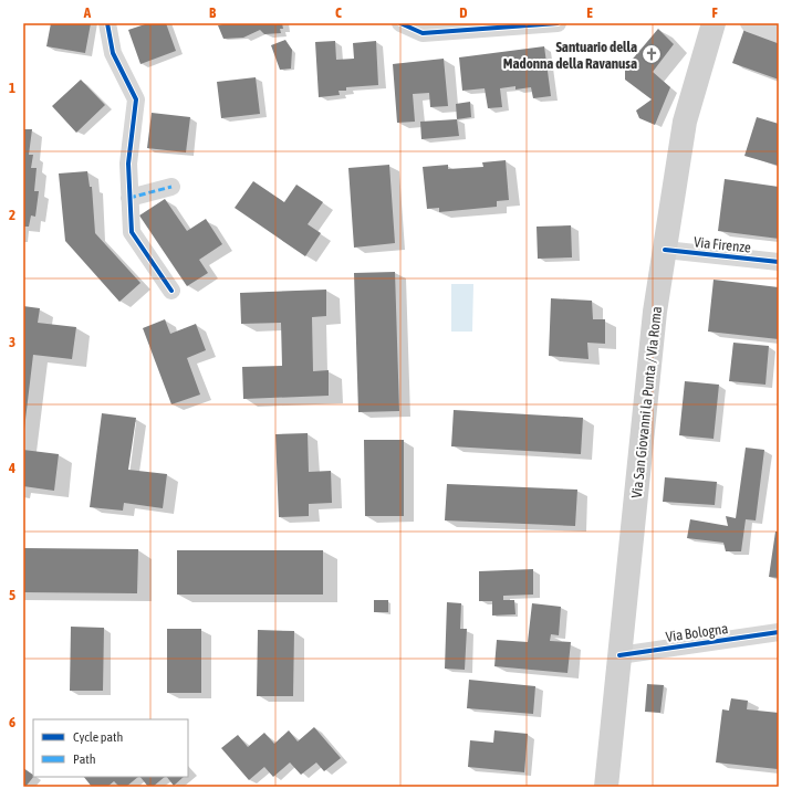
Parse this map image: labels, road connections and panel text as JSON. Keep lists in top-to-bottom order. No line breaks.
{"streets":{"main road":["Via San Giovanni la Punta / Via Roma"],"street":["Via Firenze","Via Bologna"]},"crossings":[["Via Firenze","Via San Giovanni la Punta / Via Roma"],["Via San Giovanni la Punta / Via Roma","Via Bologna"]],"places":{"church":["Santuario della Madonna della Ravanusa"]},"legend":["Cycle path","Path"],"grid":{"columns":["A","B","C","D","E","F"],"rows":["1","2","3","4","5","6"]}}
